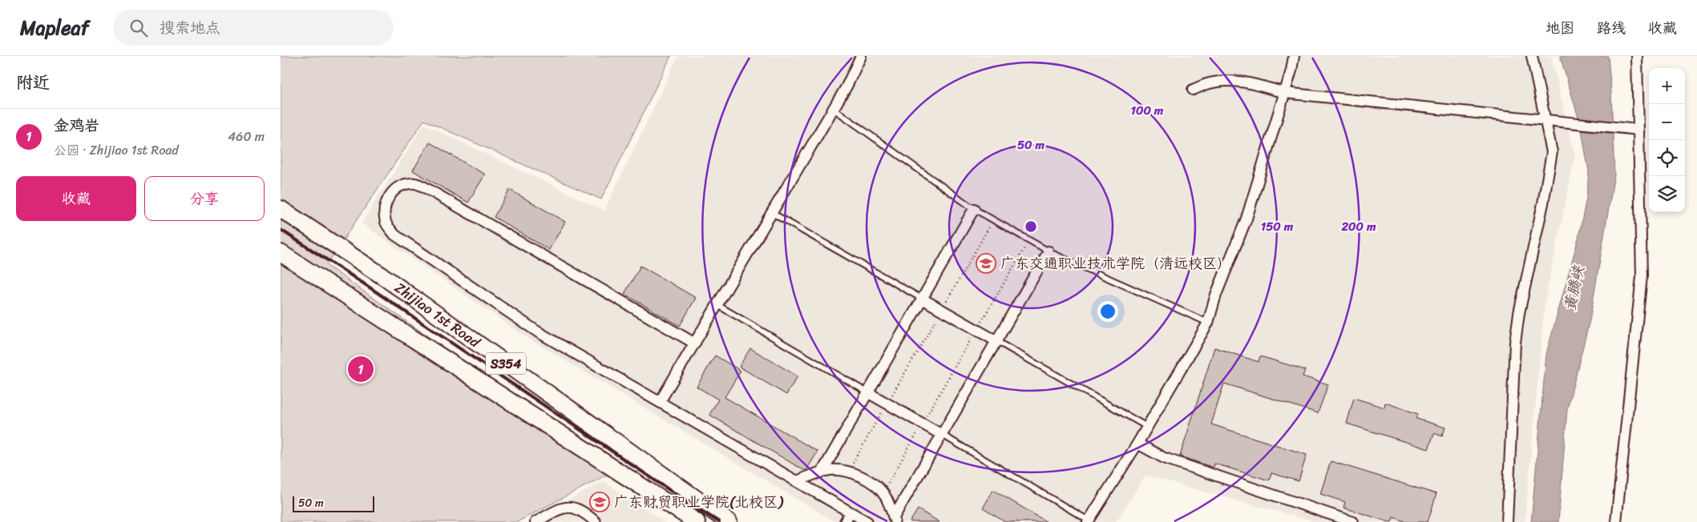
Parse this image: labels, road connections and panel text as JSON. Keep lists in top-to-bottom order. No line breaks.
{"streets":{"main road":["Zhijiao 1st Road","S354"]},"water":["黄腾峡"],"places":{"school or university":["广东交通职业技术学院（清远校区）","广东财贸职业学院(北校区)"]},"scale_bar":"50 m","page":{"header":"Mapleaf","search":"搜索地点","nav":["地图","路线","收藏"],"heading":"附近","map_buttons":["+","−"],"list":[{"mark":"1","name":"金鸡岩","note":"公园 · Zhijiao 1st Road","value":"460 m"}],"buttons":["收藏","分享"],"pins":"1","scale":"50 m"},"rings":["100 m","50 m","150 m","200 m"]}
